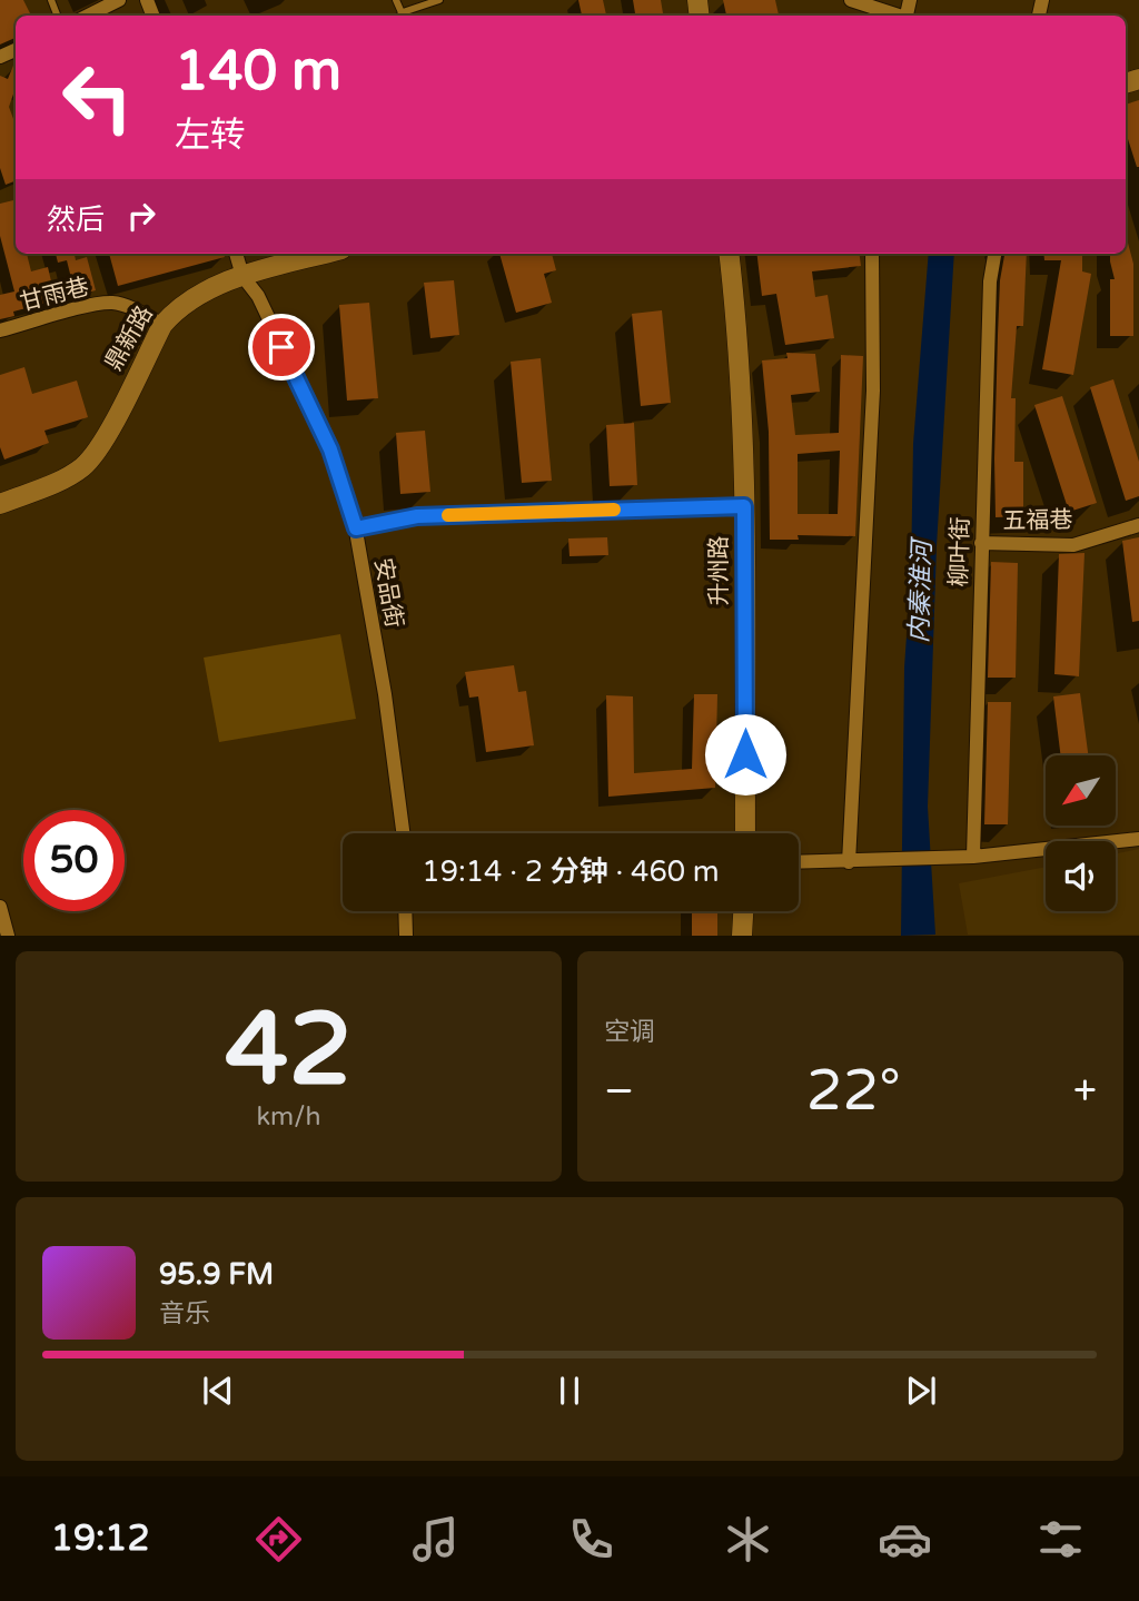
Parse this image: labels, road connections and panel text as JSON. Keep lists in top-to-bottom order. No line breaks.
{"streets":{"main road":["鼎新路","升州路"],"street":["甘雨巷","五福巷","柳叶街","安品街"]},"crossings":[["甘雨巷","鼎新路"],["鼎新路","安品街"],["五福巷","柳叶街"]],"water":["内秦淮河"],"north":"bottom left","page":{"turn":["140 m","左转"],"then":"然后","limit":"50","trip":"19:14 · 2 分钟 · 460 m","tile":[["42","km/h"],"空调"],"heat":["−","22°","+"],"song":["95.9 FM","音乐"],"tabs":"19:12"}}
